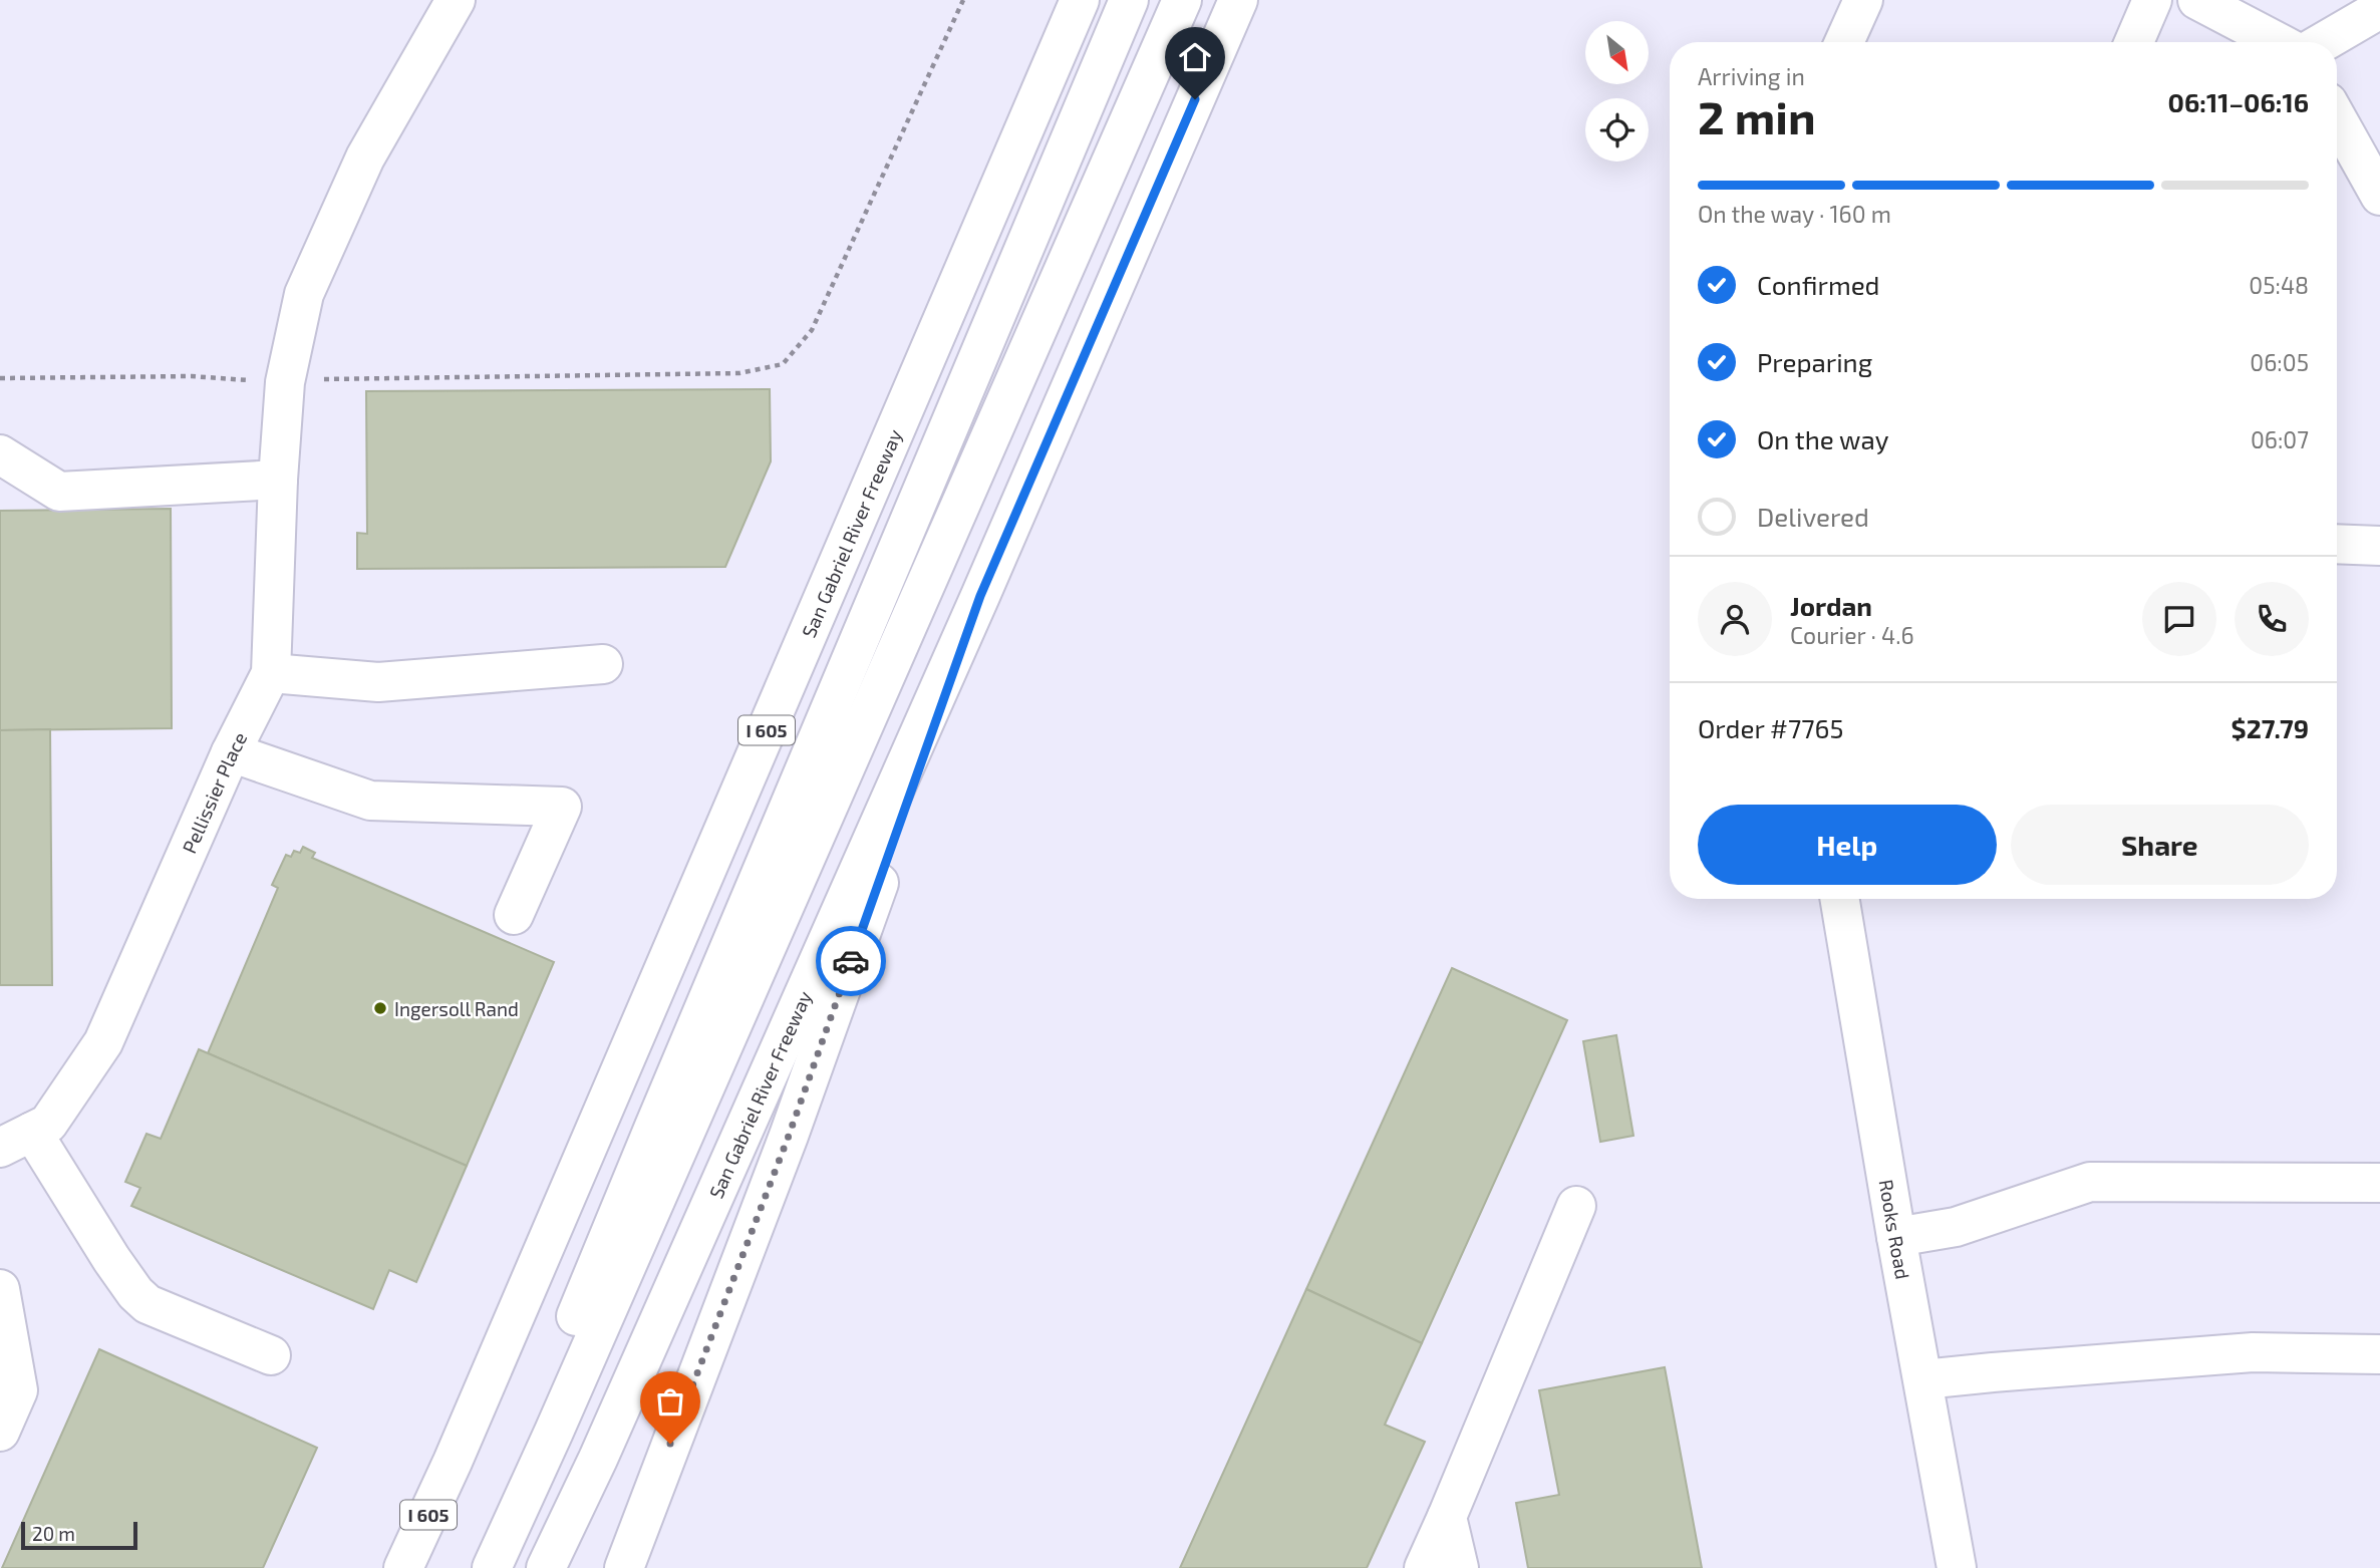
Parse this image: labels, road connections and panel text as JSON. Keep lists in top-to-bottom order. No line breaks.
{"streets":{"main road":["San Gabriel River Freeway","I 605","Pellissier Place","Rooks Road"]},"places":["Ingersoll Rand"],"scale_bar":"20 m","north":"bottom right","page":{"heading":["2 min","Arriving in","06:11–06:16"],"panel":["Jordan","Courier · 4.6","Order #7765","$27.79"],"bar":"On the way · 160 m","list":[["Confirmed","05:48"],["Preparing","06:05"],["On the way","06:07"],"Delivered"],"buttons":["Help","Share"],"scale":"20 m"}}
